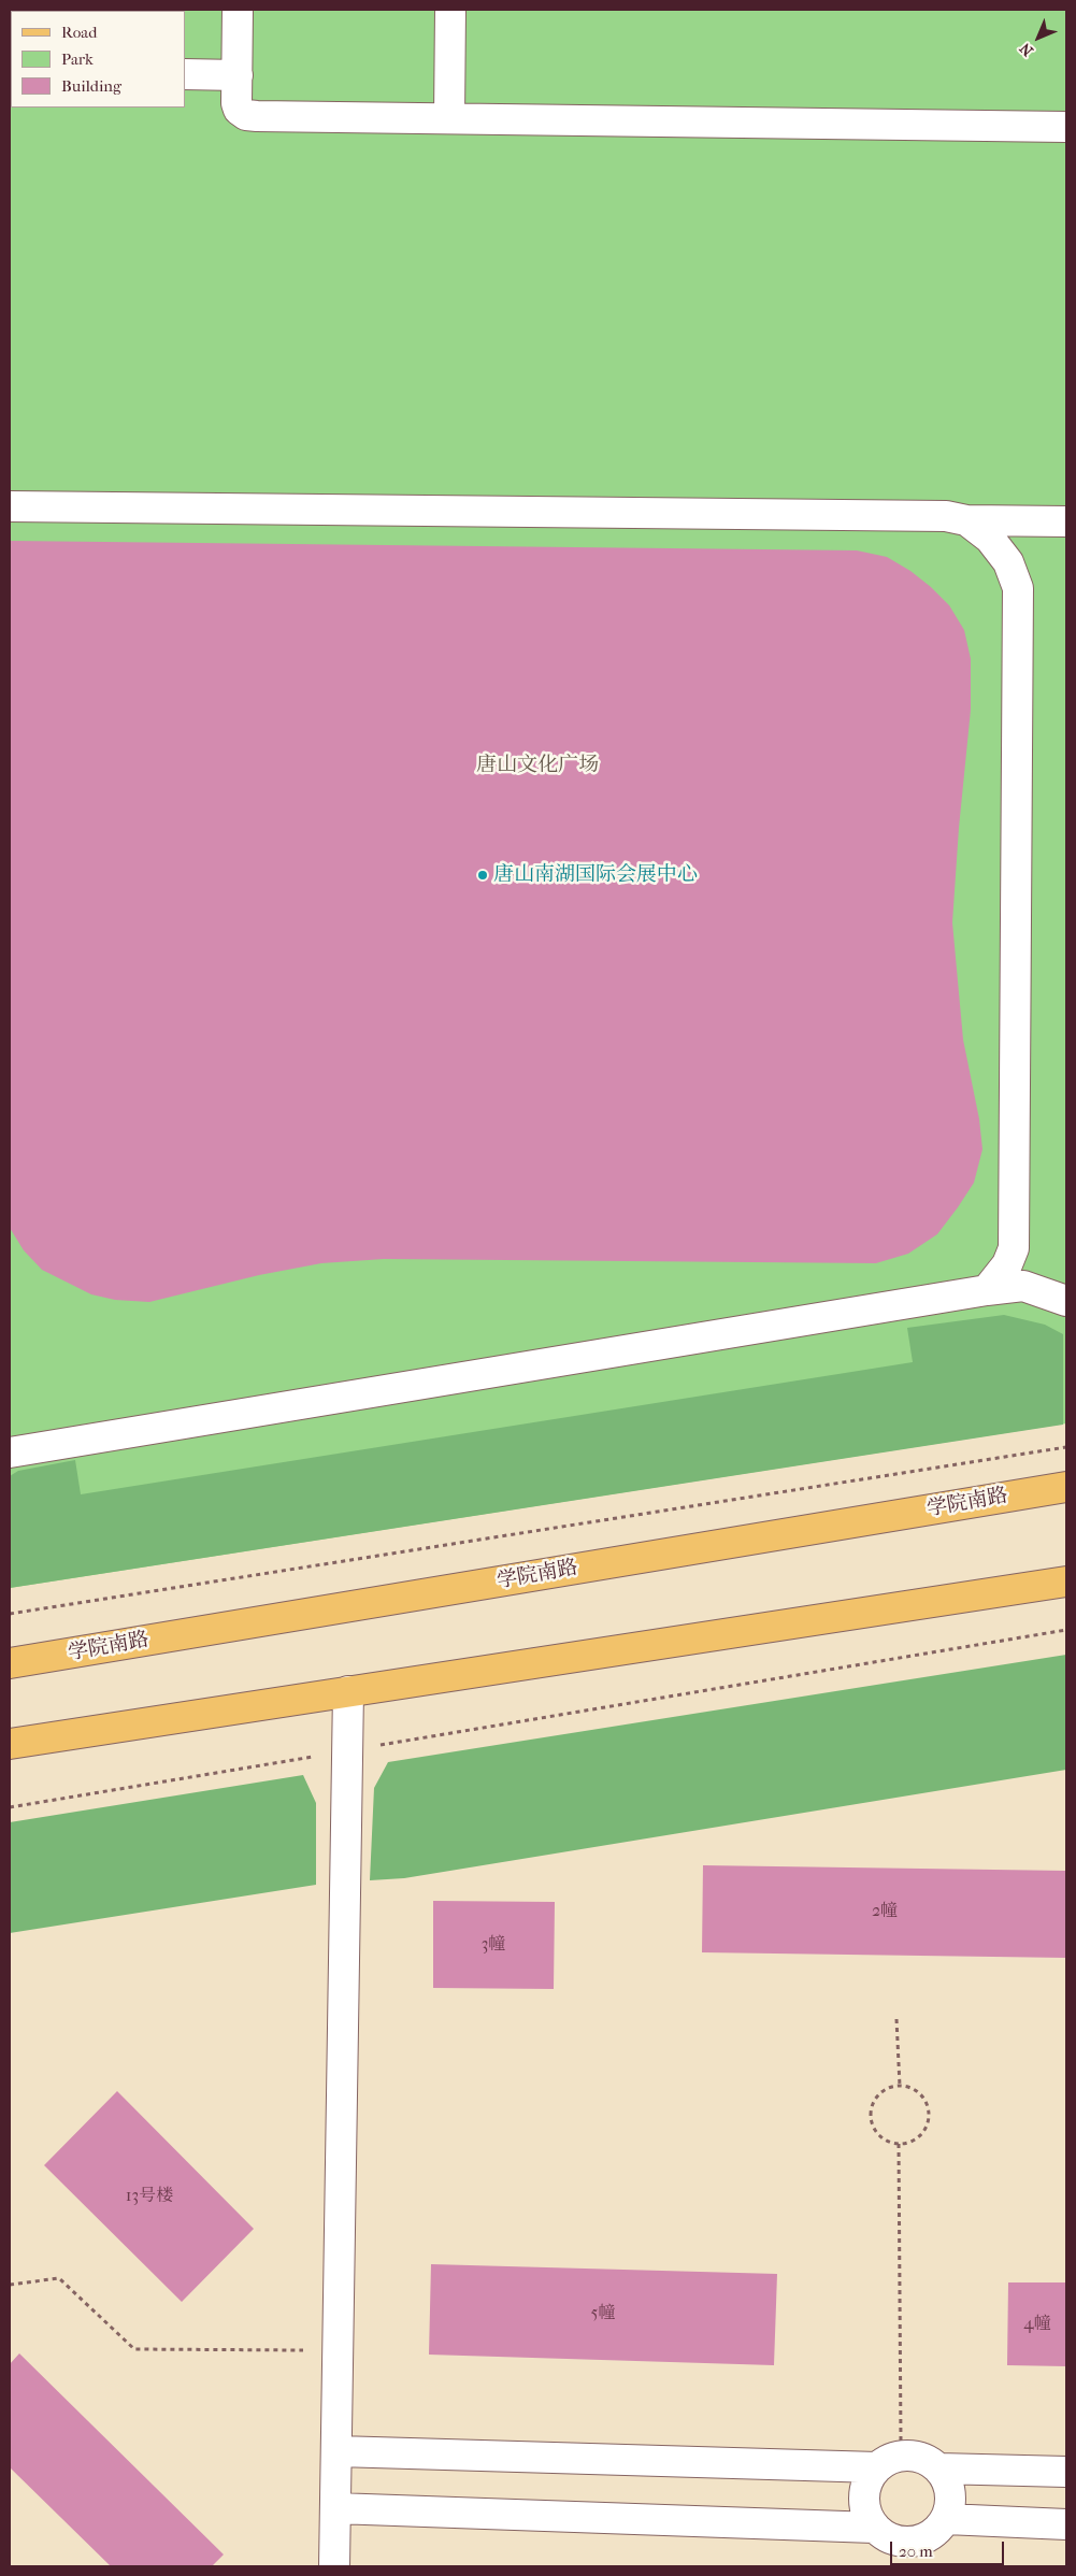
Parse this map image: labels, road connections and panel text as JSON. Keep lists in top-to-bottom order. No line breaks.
{"streets":{"main road":["学院南路"]},"parks":["唐山文化广场"],"places":["唐山南湖国际会展中心"],"house_numbers":["2幢","3幢","13号楼","5幢","4幢"],"legend":["Road","Park","Building"],"scale_bar":"20 m","north":"bottom left"}
